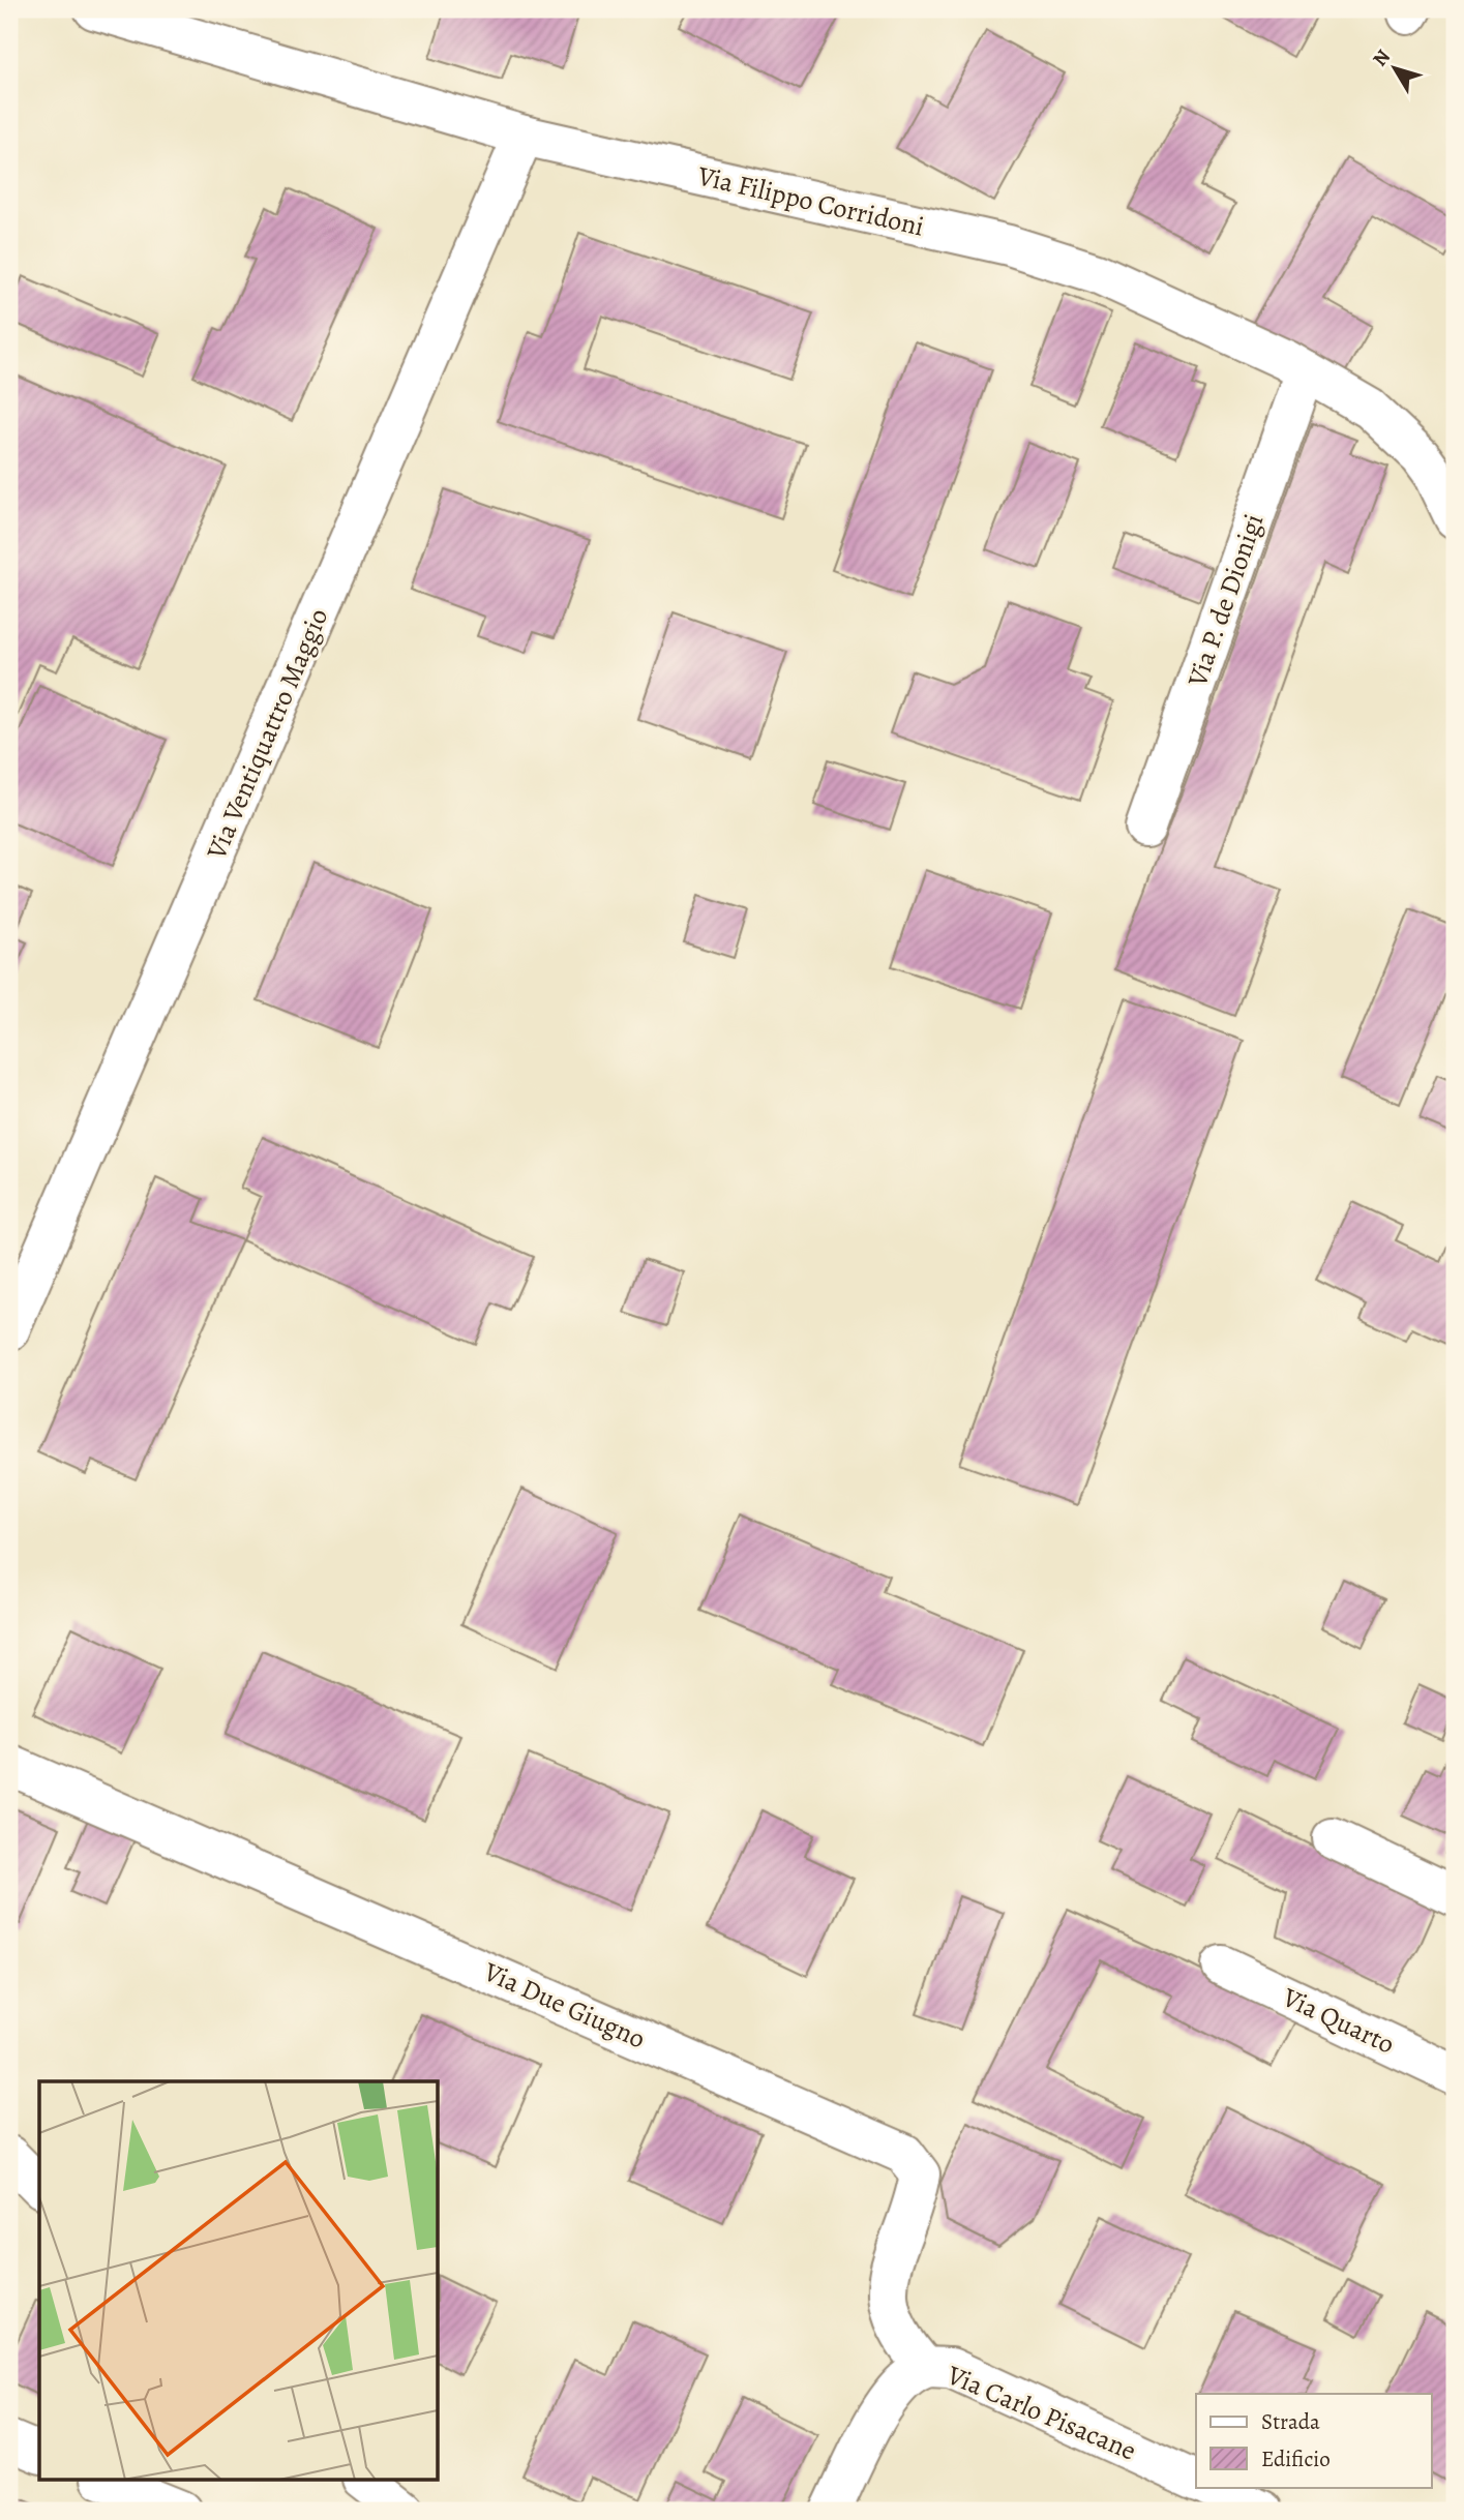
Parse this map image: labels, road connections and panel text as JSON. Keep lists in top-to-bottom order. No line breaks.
{"streets":{"street":["Via Filippo Corridoni","Via P. de Dionigi","Via Ventiquattro Maggio","Via Due Giugno","Via Quarto","Via Carlo Pisacane"]},"crossings":[["Via Filippo Corridoni","Via P. de Dionigi"],["Via Filippo Corridoni","Via Ventiquattro Maggio"],["Via Due Giugno","Via Carlo Pisacane"]],"legend":["Strada","Edificio"],"north":"top left"}
